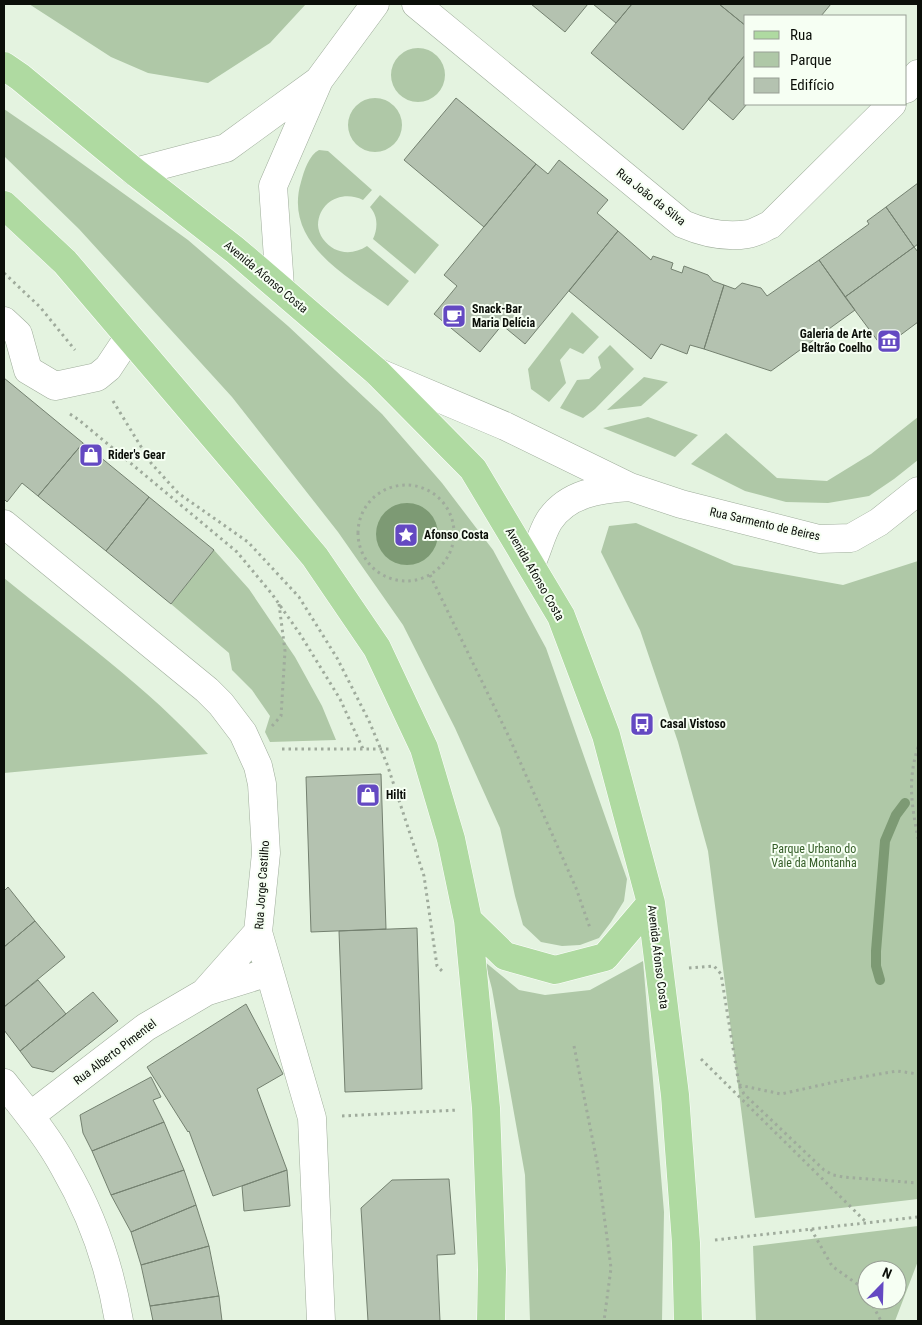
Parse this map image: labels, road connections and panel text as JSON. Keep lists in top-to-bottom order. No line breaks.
{"streets":{"main road":["Avenida Afonso Costa"],"street":["Rua João da Silva","Rua Sarmento de Beires","Rua Jorge Castilho","Rua Alberto Pimentel"]},"crossings":[["Avenida Afonso Costa","Rua Sarmento de Beires"],["Rua Jorge Castilho","Rua Alberto Pimentel"]],"parks":["Parque Urbano do Vale da Montanha"],"places":{"cafe":["Snack-Bar Maria Delícia"],"museum":["Galeria de Arte Beltrão Coelho"],"shop":["Rider's Gear","Hilti"],"place":["Afonso Costa"],"bus stop":["Casal Vistoso"]},"legend":["Rua","Parque","Edifício"],"north":"top right"}
